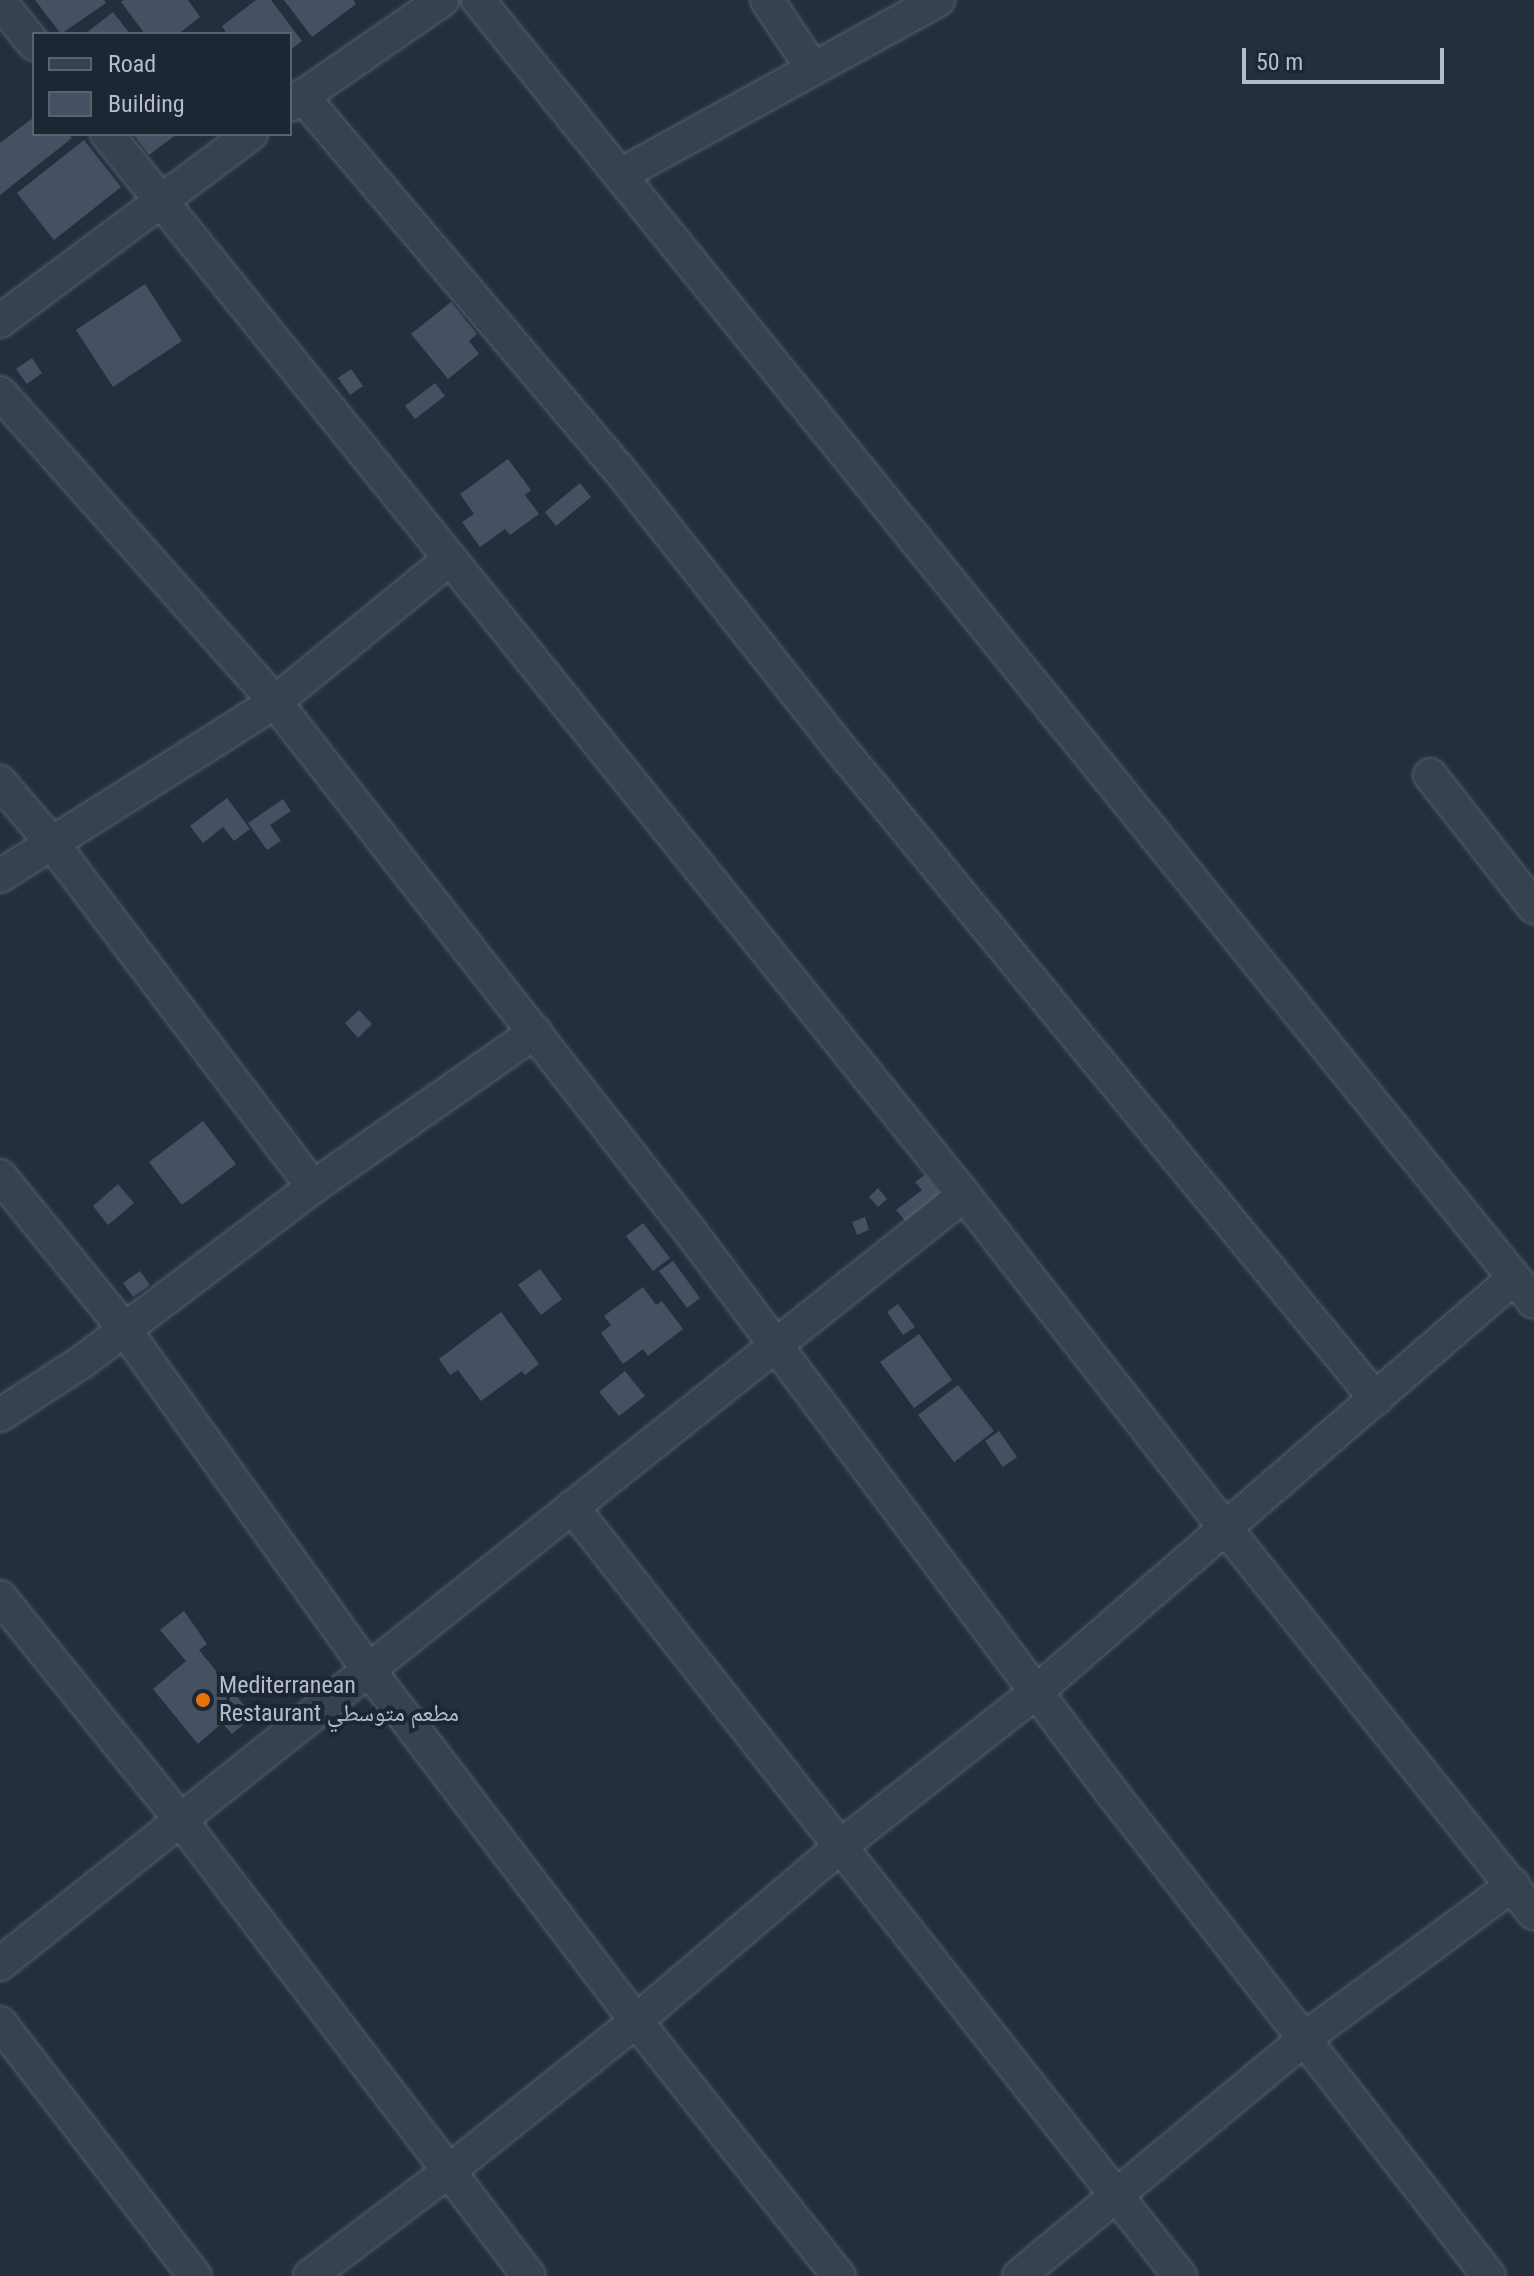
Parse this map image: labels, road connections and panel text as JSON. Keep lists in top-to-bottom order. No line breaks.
{"places":["Mediterranean Restaurant مطعم متوسطي"],"legend":["Road","Building"],"scale_bar":"50 m"}
